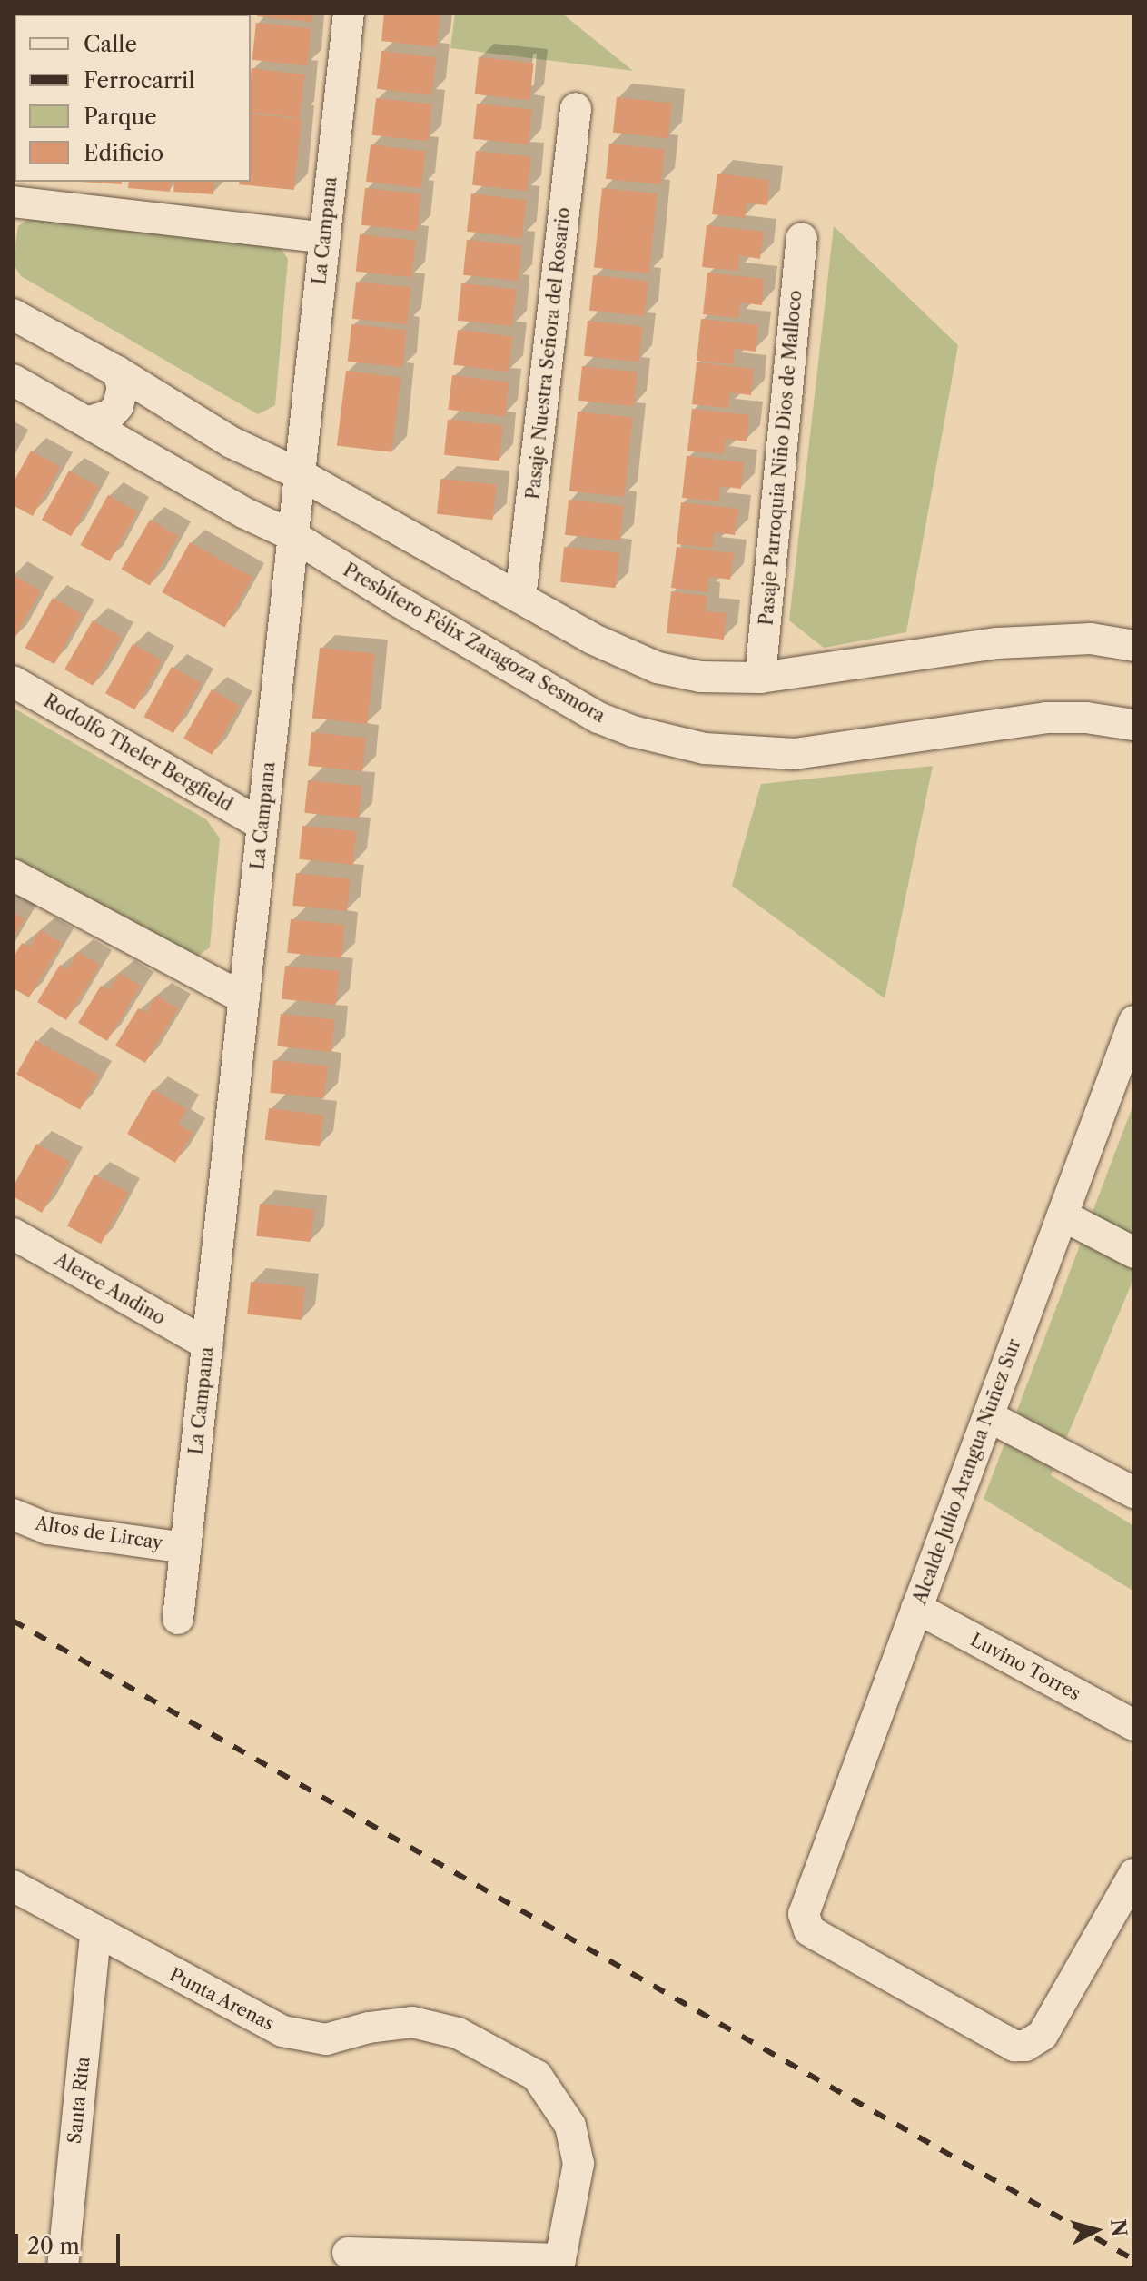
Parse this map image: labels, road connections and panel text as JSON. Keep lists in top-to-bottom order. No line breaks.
{"streets":{"street":["La Campana","Pasaje Nuestra Señora del Rosario","Pasaje Parroquia Niño Dios de Malloco","Presbítero Félix Zaragoza Sesmora","Rodolfo Theler Bergfield","Alerce Andino","Alcalde Julio Arangua Nuñez Sur","Altos de Lircay","Luvino Torres","Punta Arenas","Santa Rita"]},"crossings":[["La Campana","Presbítero Félix Zaragoza Sesmora"],["La Campana","Rodolfo Theler Bergfield"],["La Campana","Alerce Andino"],["La Campana","Altos de Lircay"],["Alcalde Julio Arangua Nuñez Sur","Luvino Torres"],["Punta Arenas","Santa Rita"]],"legend":["Calle","Ferrocarril","Parque","Edificio"],"scale_bar":"20 m","north":"right"}
